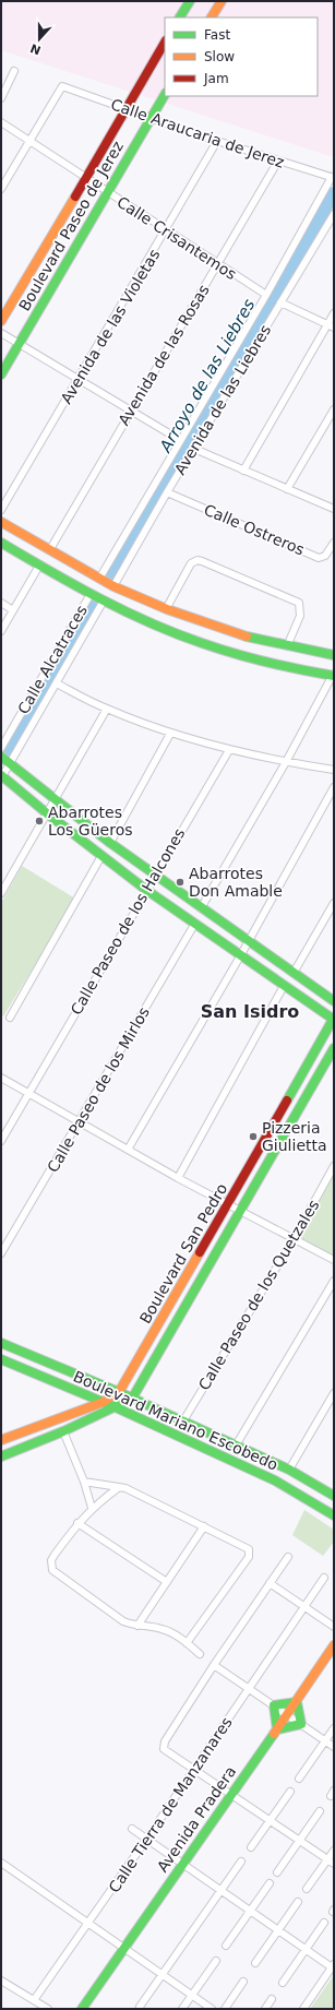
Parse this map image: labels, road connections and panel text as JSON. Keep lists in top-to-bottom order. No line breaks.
{"streets":{"main road":["Boulevard Paseo de Jerez","Boulevard San Pedro","Boulevard Mariano Escobedo","Avenida Pradera"],"street":["Calle Araucaria de Jerez","Calle Crisantemos","Avenida de las Violetas","Avenida de las Rosas","Avenida de las Liebres","Calle Ostreros","Calle Alcatraces","Calle Paseo de los Halcones","Calle Paseo de los Mirlos","Calle Paseo de los Quetzales","Calle Tierra de Manzanares"]},"crossings":[["Calle Araucaria de Jerez","Boulevard Paseo de Jerez"],["Calle Araucaria de Jerez","Calle Crisantemos"],["Calle Araucaria de Jerez","Avenida de las Violetas"],["Calle Araucaria de Jerez","Avenida de las Rosas"],["Boulevard Paseo de Jerez","Calle Crisantemos"],["Calle Crisantemos","Avenida de las Violetas"],["Calle Crisantemos","Avenida de las Rosas"],["Avenida de las Liebres","Calle Ostreros"],["Boulevard San Pedro","Boulevard Mariano Escobedo"],["Calle Paseo de los Quetzales","Boulevard Mariano Escobedo"]],"districts":["San Isidro"],"water":["Arroyo de las Liebres"],"places":["Abarrotes Los Güeros","Abarrotes Don Amable","Pizzeria Giulietta"],"legend":["Fast","Slow","Jam"],"north":"bottom"}
